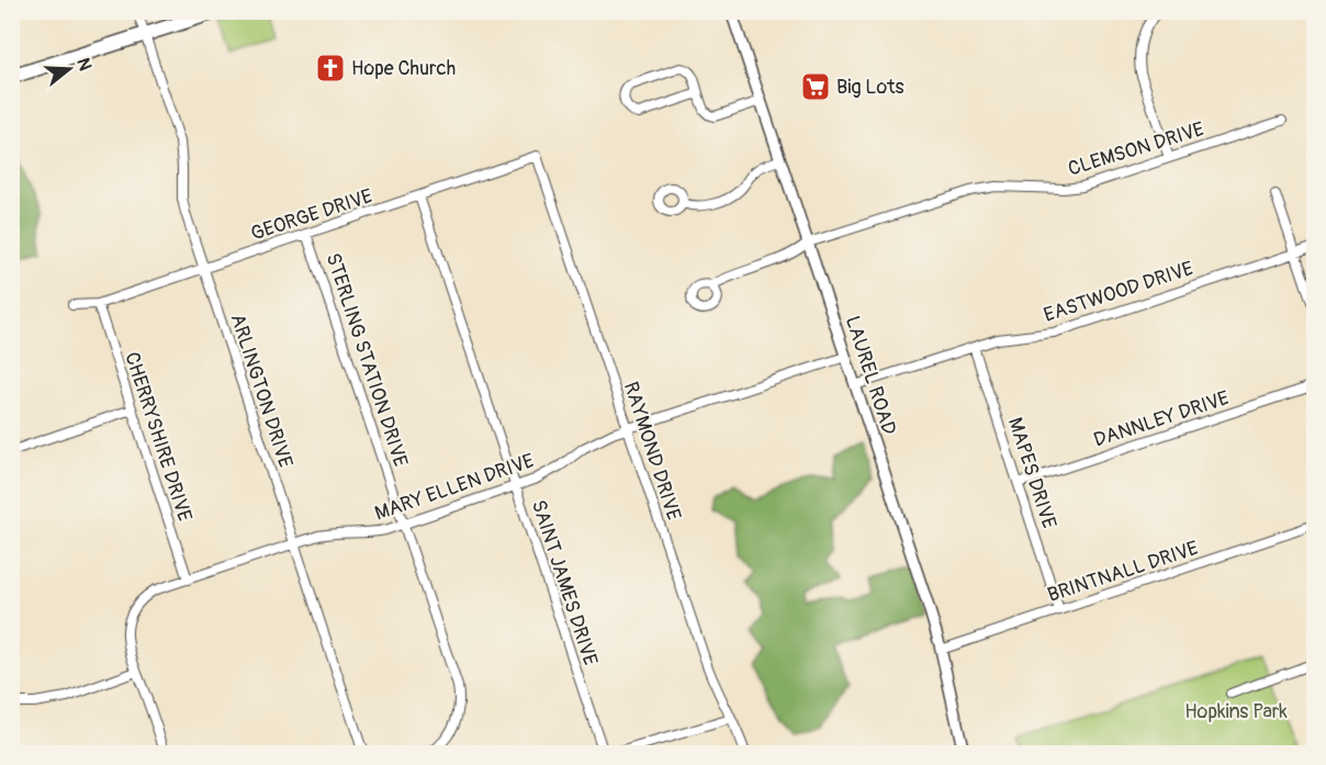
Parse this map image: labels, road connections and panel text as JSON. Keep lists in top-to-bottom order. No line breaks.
{"streets":{"street":["CLEMSON DRIVE","GEORGE DRIVE","EASTWOOD DRIVE","STERLING STATION DRIVE","LAUREL ROAD","ARLINGTON DRIVE","DANNLEY DRIVE","CHERRYSHIRE DRIVE","RAYMOND DRIVE","MAPES DRIVE","MARY ELLEN DRIVE","BRINTNALL DRIVE","SAINT JAMES DRIVE"]},"crossings":[["CLEMSON DRIVE","LAUREL ROAD"],["GEORGE DRIVE","STERLING STATION DRIVE"],["GEORGE DRIVE","ARLINGTON DRIVE"],["GEORGE DRIVE","CHERRYSHIRE DRIVE"],["GEORGE DRIVE","RAYMOND DRIVE"],["GEORGE DRIVE","SAINT JAMES DRIVE"],["EASTWOOD DRIVE","LAUREL ROAD"],["EASTWOOD DRIVE","MAPES DRIVE"],["STERLING STATION DRIVE","MARY ELLEN DRIVE"],["LAUREL ROAD","MARY ELLEN DRIVE"],["LAUREL ROAD","BRINTNALL DRIVE"],["ARLINGTON DRIVE","MARY ELLEN DRIVE"],["DANNLEY DRIVE","MAPES DRIVE"],["CHERRYSHIRE DRIVE","MARY ELLEN DRIVE"],["RAYMOND DRIVE","MARY ELLEN DRIVE"],["MAPES DRIVE","BRINTNALL DRIVE"],["MARY ELLEN DRIVE","SAINT JAMES DRIVE"]],"parks":["Hopkins Park"],"places":{"church":["Hope Church"],"supermarket":["Big Lots"]},"north":"right"}
